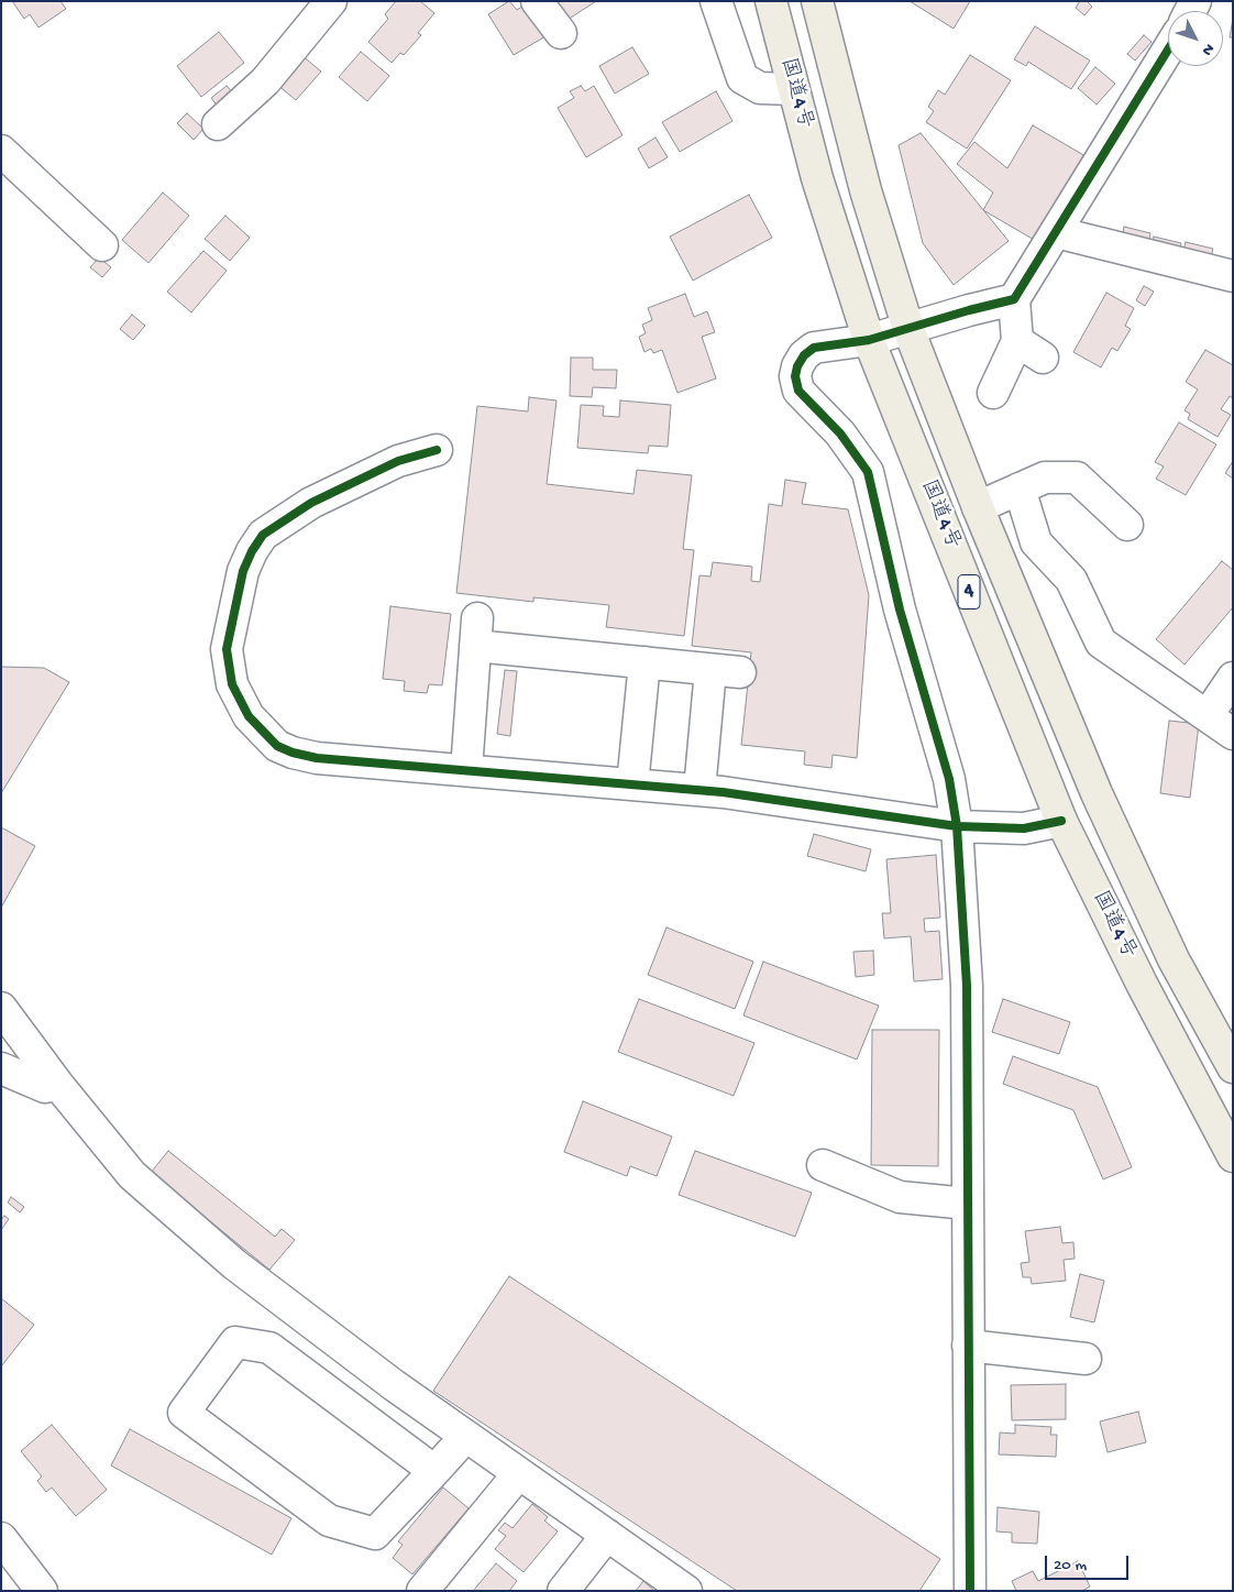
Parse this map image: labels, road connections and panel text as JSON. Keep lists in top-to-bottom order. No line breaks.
{"streets":{"highway":["国道4号","4"]},"scale_bar":"20 m","north":"bottom right"}
